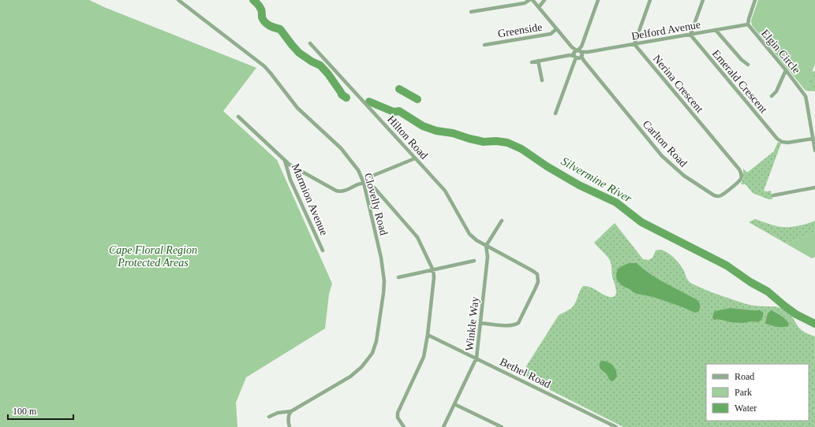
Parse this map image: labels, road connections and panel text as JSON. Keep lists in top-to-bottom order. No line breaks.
{"streets":{"street":["Greenside","Delford Avenue","Elgin Circle","Emerald Crescent","Nerina Crescent","Hilton Road","Carlton Road","Marmion Avenue","Clovelly Road","Winkle Way","Bethel Road"]},"crossings":[["Greenside","Carlton Road"],["Delford Avenue","Elgin Circle"],["Delford Avenue","Emerald Crescent"],["Delford Avenue","Nerina Crescent"],["Delford Avenue","Carlton Road"],["Elgin Circle","Emerald Crescent"],["Nerina Crescent","Carlton Road"],["Hilton Road","Winkle Way"],["Winkle Way","Bethel Road"]],"water":["Silvermine River"],"parks":["Cape Floral Region Protected Areas"],"legend":["Road","Park","Water"],"scale_bar":"100 m"}
